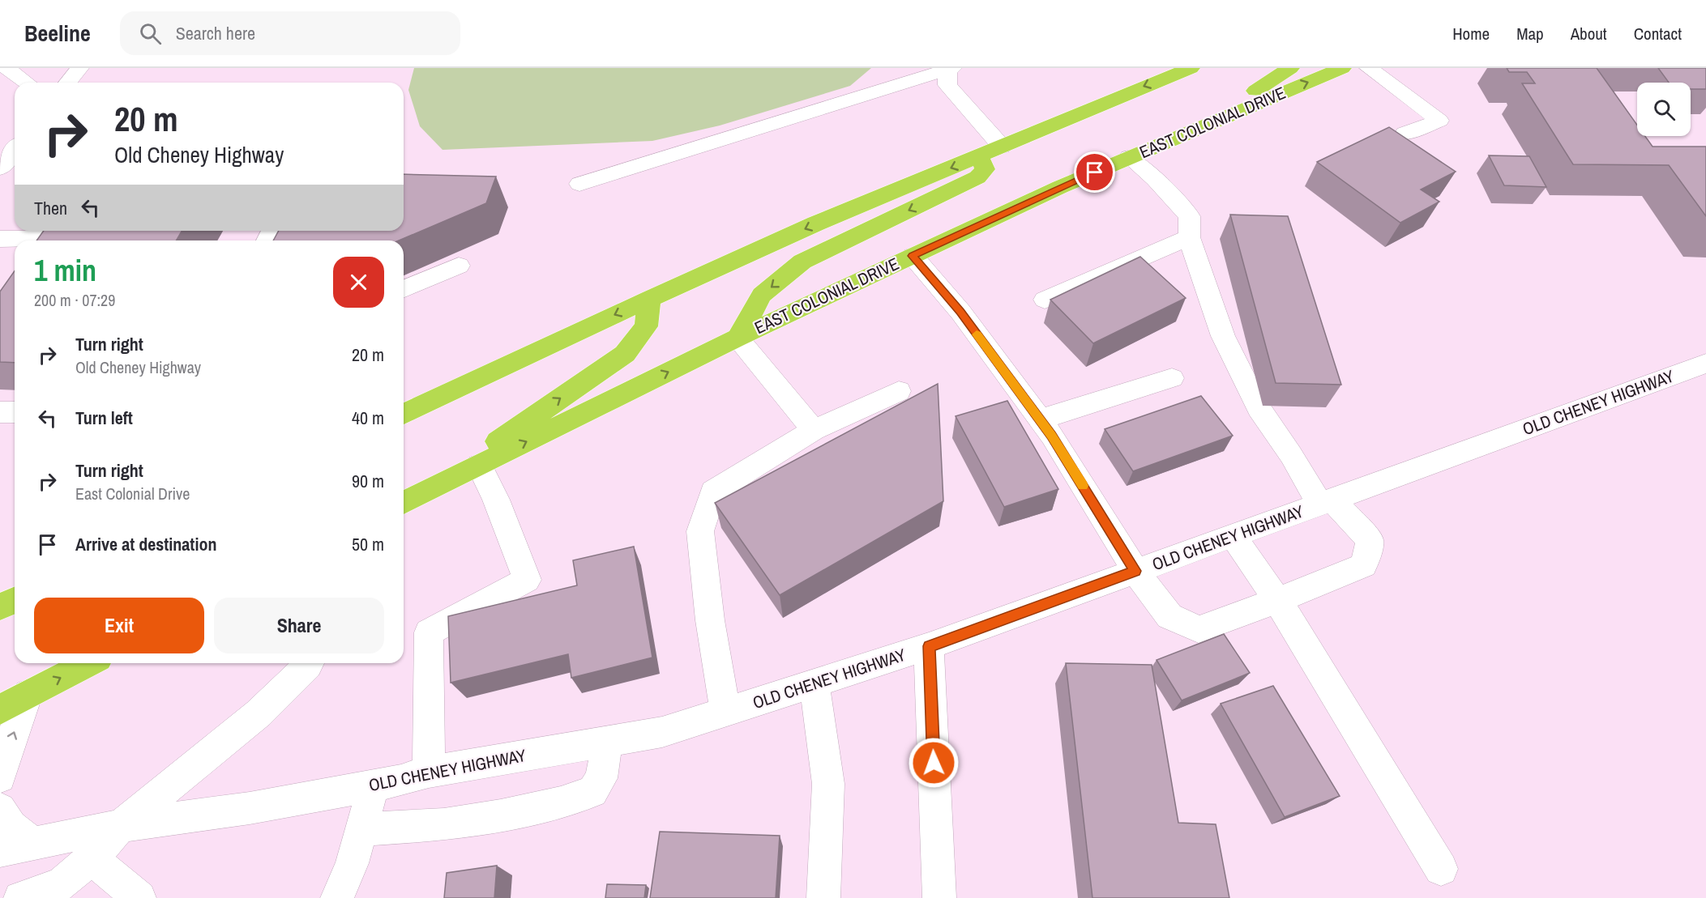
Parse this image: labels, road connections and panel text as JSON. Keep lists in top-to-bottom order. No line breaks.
{"streets":{"highway":["EAST COLONIAL DRIVE"],"street":["OLD CHENEY HIGHWAY"]},"page":{"header":"Beeline","search":"Search here","nav":["Home","Map","About","Contact"],"turn":["20 m","Old Cheney Highway"],"then":"Then","heading":["1 min","200 m · 07:29"],"list":[{"name":"Turn right","note":"Old Cheney Highway","value":"20 m"},{"name":"Turn left","value":"40 m"},{"name":"Turn right","note":"East Colonial Drive","value":"90 m"},{"name":"Arrive at destination","value":"50 m"}],"buttons":["Exit","Share"]}}
